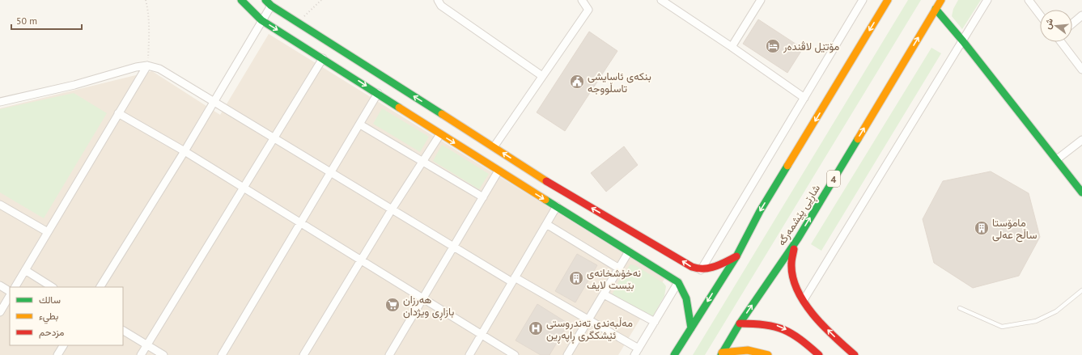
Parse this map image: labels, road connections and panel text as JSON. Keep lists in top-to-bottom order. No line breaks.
{"streets":{"main road":["4","شاڕێی پێشمەرگە"]},"places":{"hotel":["مۆتێل لاڤندەر"],"public building":["بنکەی ئاسایشی تاسڵووجە"],"building":["مامۆستا ساڵح عەلی","نەخۆشخانەی بێست لایف"],"supermarket":["ھەرزان بازاڕی ویژدان"],"hospital":["مەڵبەندی تەندروستی ئێشکگری ڕاپەڕین"]},"legend":["سالك","بطيء","مزدحم"],"scale_bar":"50 m","north":"left"}
